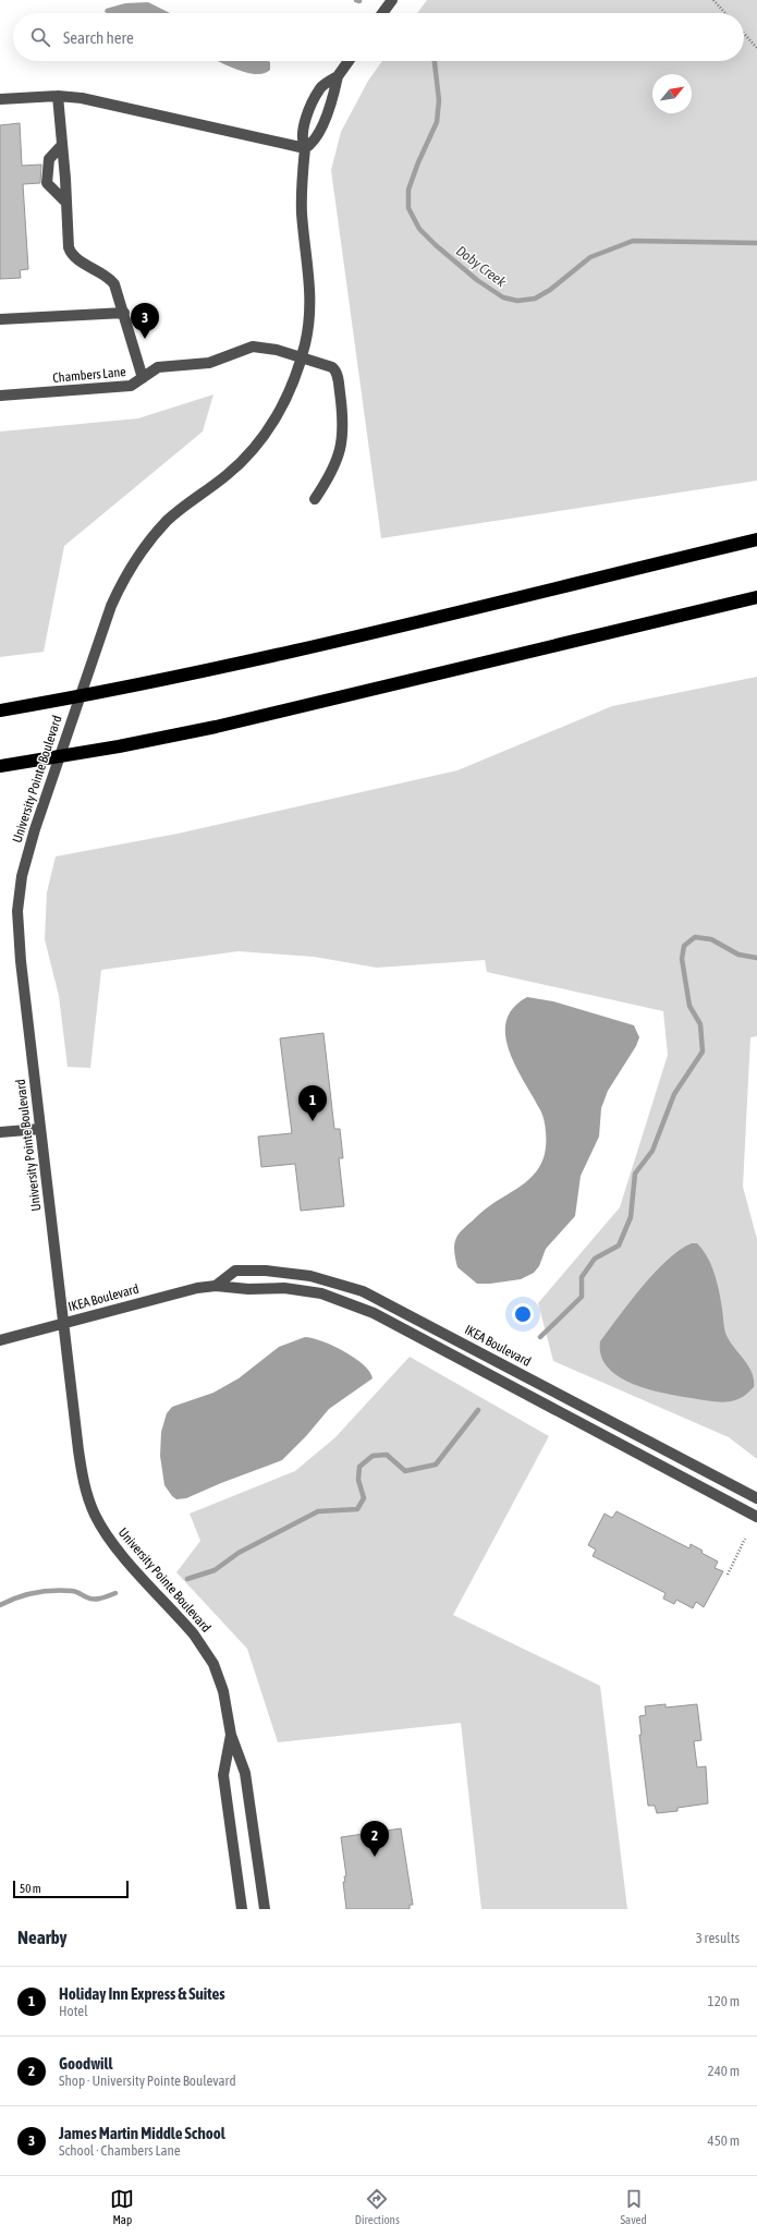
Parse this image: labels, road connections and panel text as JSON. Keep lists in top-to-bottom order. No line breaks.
{"streets":{"street":["Chambers Lane","University Pointe Boulevard","IKEA Boulevard"]},"crossings":[["Chambers Lane","University Pointe Boulevard"],["University Pointe Boulevard","IKEA Boulevard"]],"water":["Doby Creek"],"scale_bar":"50 m","north":"top right","page":{"search":"Search here","pins":["3","1","2"],"scale":"50 m","heading":["Nearby","3 results"],"list":[{"mark":"1","name":"Holiday Inn Express & Suites","note":"Hotel","value":"120 m"},{"mark":"2","name":"Goodwill","note":"Shop · University Pointe Boulevard","value":"240 m"},{"mark":"3","name":"James Martin Middle School","note":"School · Chambers Lane","value":"450 m"}],"nav":["Map","Directions","Saved"]}}
